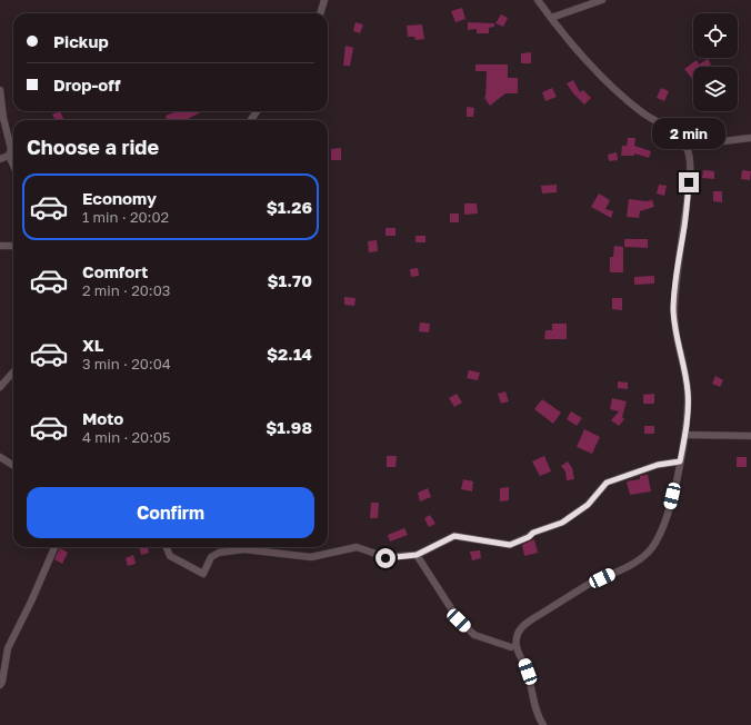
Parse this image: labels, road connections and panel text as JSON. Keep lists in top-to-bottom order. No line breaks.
{"page":{"banner":["Pickup","Drop-off"],"bubble":"2 min","heading":"Choose a ride","list":[{"name":"Economy","note":"1 min · 20:02","value":"$1.26"},{"name":"Comfort","note":"2 min · 20:03","value":"$1.70"},{"name":"XL","note":"3 min · 20:04","value":"$2.14"},{"name":"Moto","note":"4 min · 20:05","value":"$1.98"}],"buttons":"Confirm"}}
